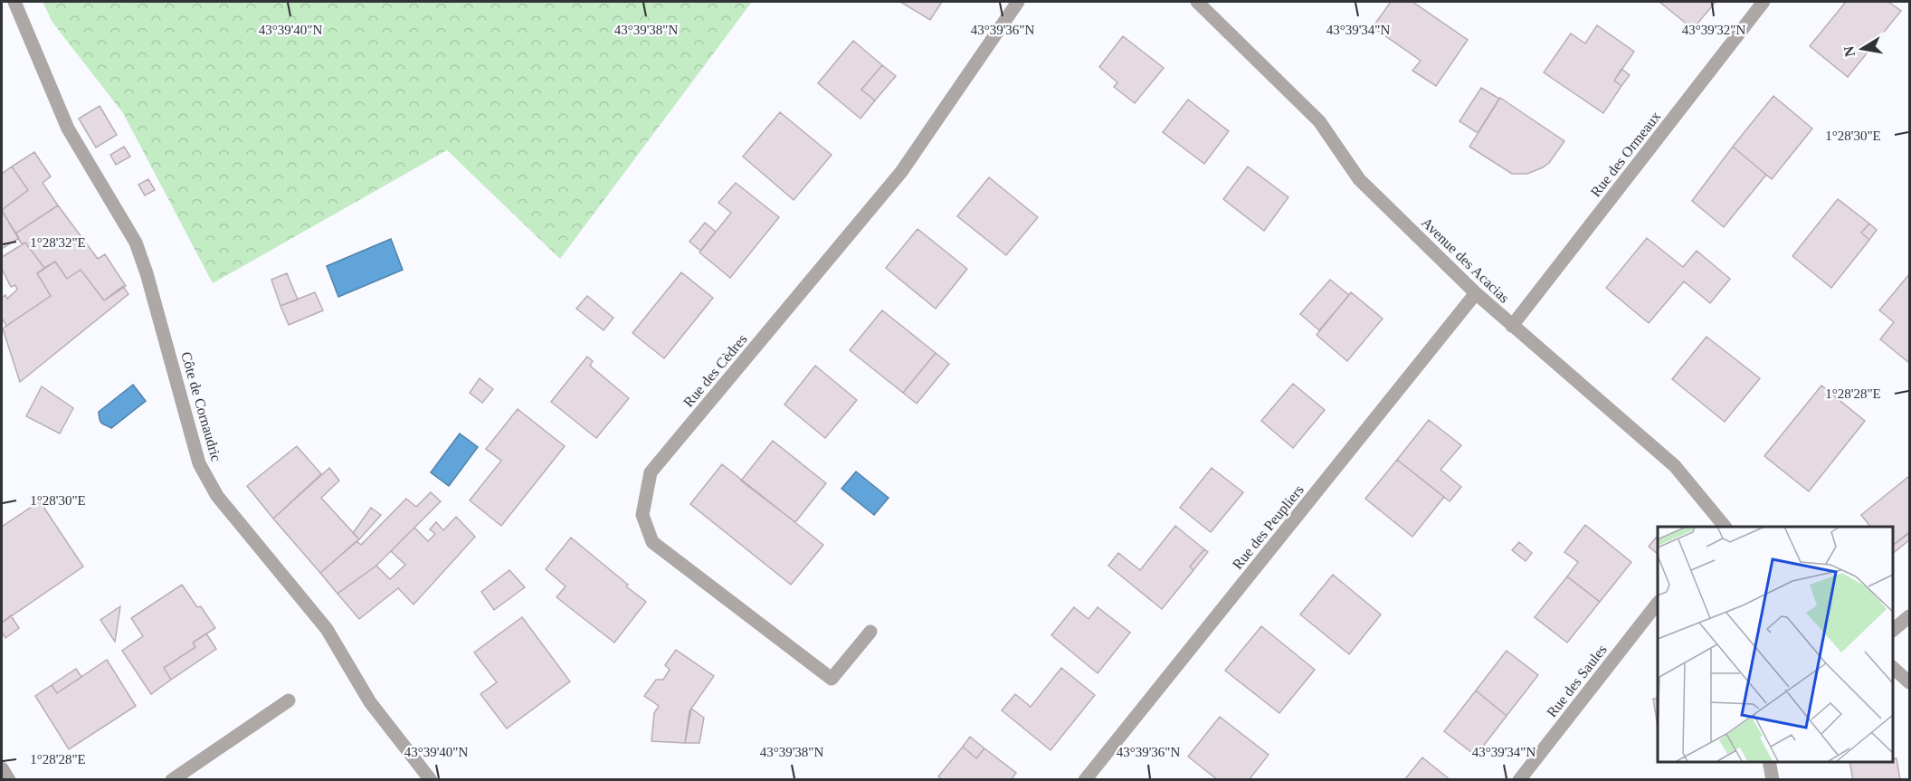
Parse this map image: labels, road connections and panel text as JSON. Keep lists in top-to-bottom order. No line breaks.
{"streets":{"street":["Rue des Ormeaux","Avenue des Acacias","Rue des Cèdres","Côte de Cornaudric","Rue des Peupliers","Rue des Saules"]},"crossings":[["Rue des Ormeaux","Avenue des Acacias"],["Avenue des Acacias","Rue des Peupliers"]],"north":"left","coordinates":["43°39'36\"N","43°39'40\"N","43°39'38\"N","43°39'34\"N","43°39'32\"N","1°28'30\"E","1°28'32\"E","1°28'28\"E"]}
